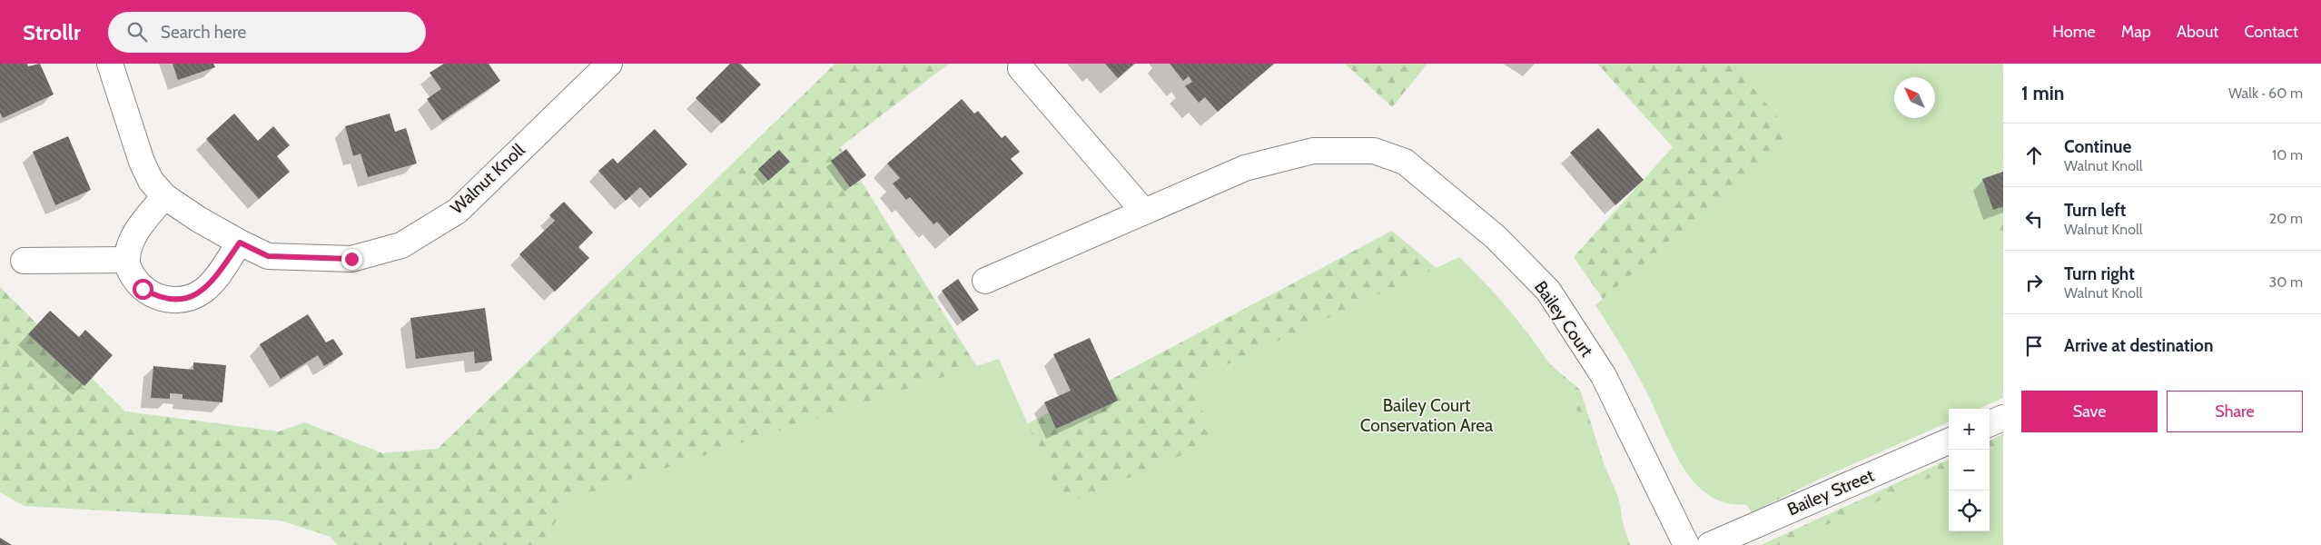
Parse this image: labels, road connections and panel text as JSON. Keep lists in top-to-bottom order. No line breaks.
{"streets":{"street":["Walnut Knoll","Bailey Court","Bailey Street"]},"parks":["Bailey Court Conservation Area"],"north":"top left","page":{"header":"Strollr","search":"Search here","nav":["Home","Map","About","Contact"],"heading":["1 min","Walk · 60 m"],"list":[["Continue","Walnut Knoll","10 m"],["Turn left","Walnut Knoll","20 m"],["Turn right","Walnut Knoll","30 m"],"Arrive at destination"],"buttons":["Save","Share"],"map_buttons":["+","−"]}}
